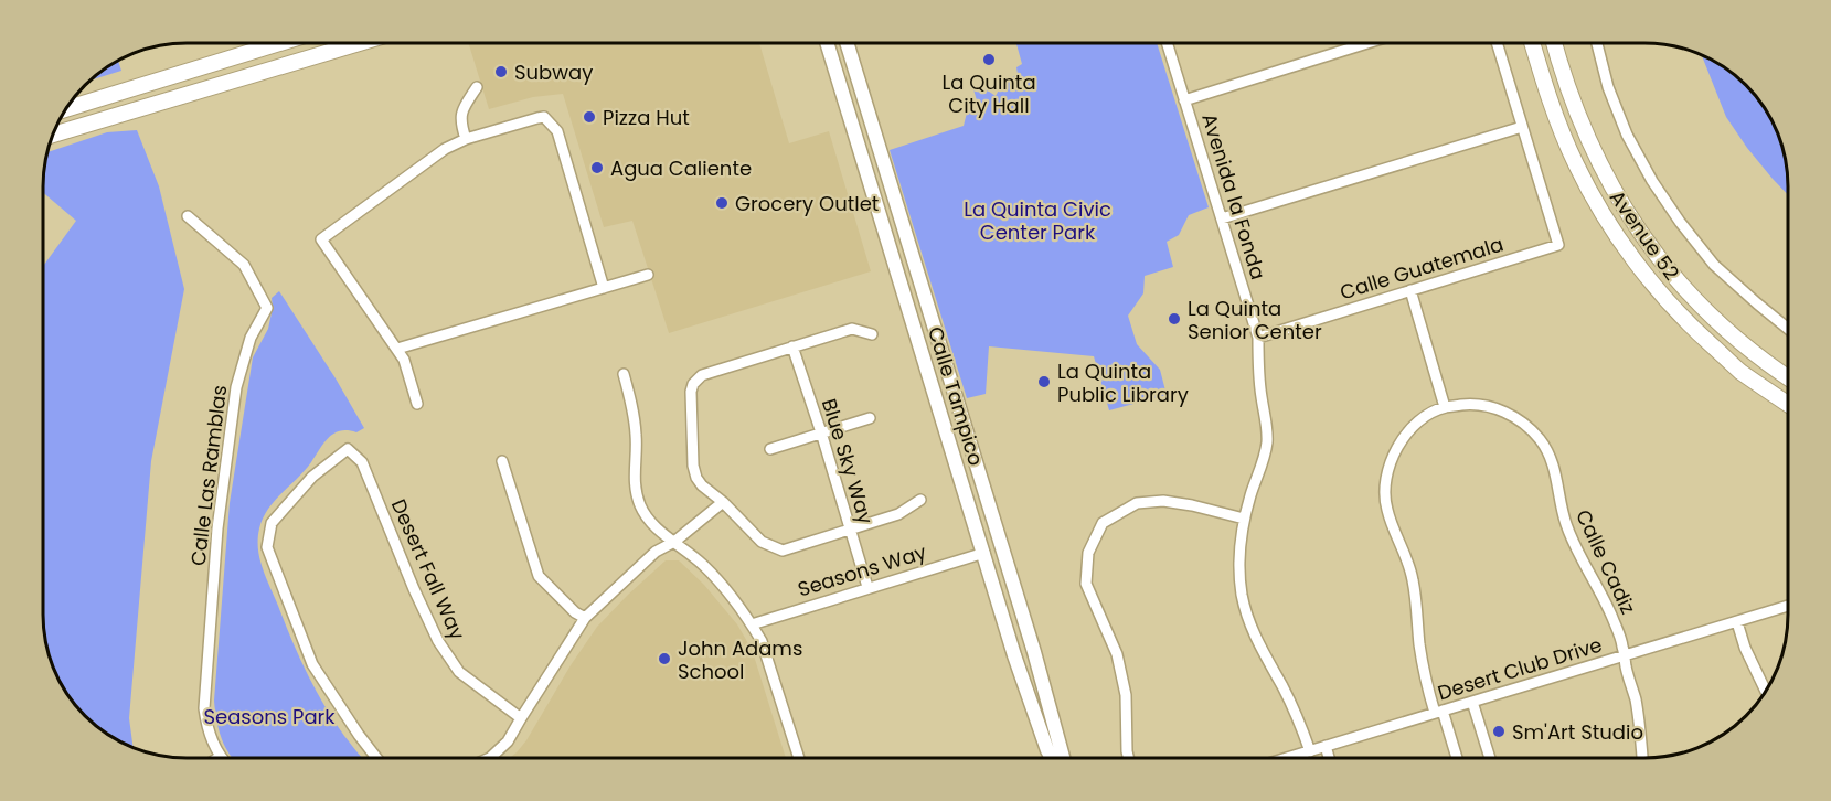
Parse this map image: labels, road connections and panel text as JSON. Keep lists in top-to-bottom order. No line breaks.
{"streets":{"main road":["Avenue 52"],"street":["Avenida la Fonda","Calle Guatemala","Calle Tampico","Blue Sky Way","Calle Las Ramblas","Calle Cadiz","Desert Fall Way","Seasons Way","Desert Club Drive"]},"crossings":[["Avenida la Fonda","Calle Guatemala"],["Avenida la Fonda","Desert Club Drive"],["Calle Tampico","Seasons Way"],["Blue Sky Way","Seasons Way"],["Calle Cadiz","Desert Club Drive"]],"parks":["La Quinta Civic Center Park","Seasons Park"],"places":["La Quinta City Hall","Subway","Pizza Hut","Agua Caliente","Grocery Outlet","La Quinta Senior Center","La Quinta Public Library","John Adams School","Sm'Art Studio"]}
